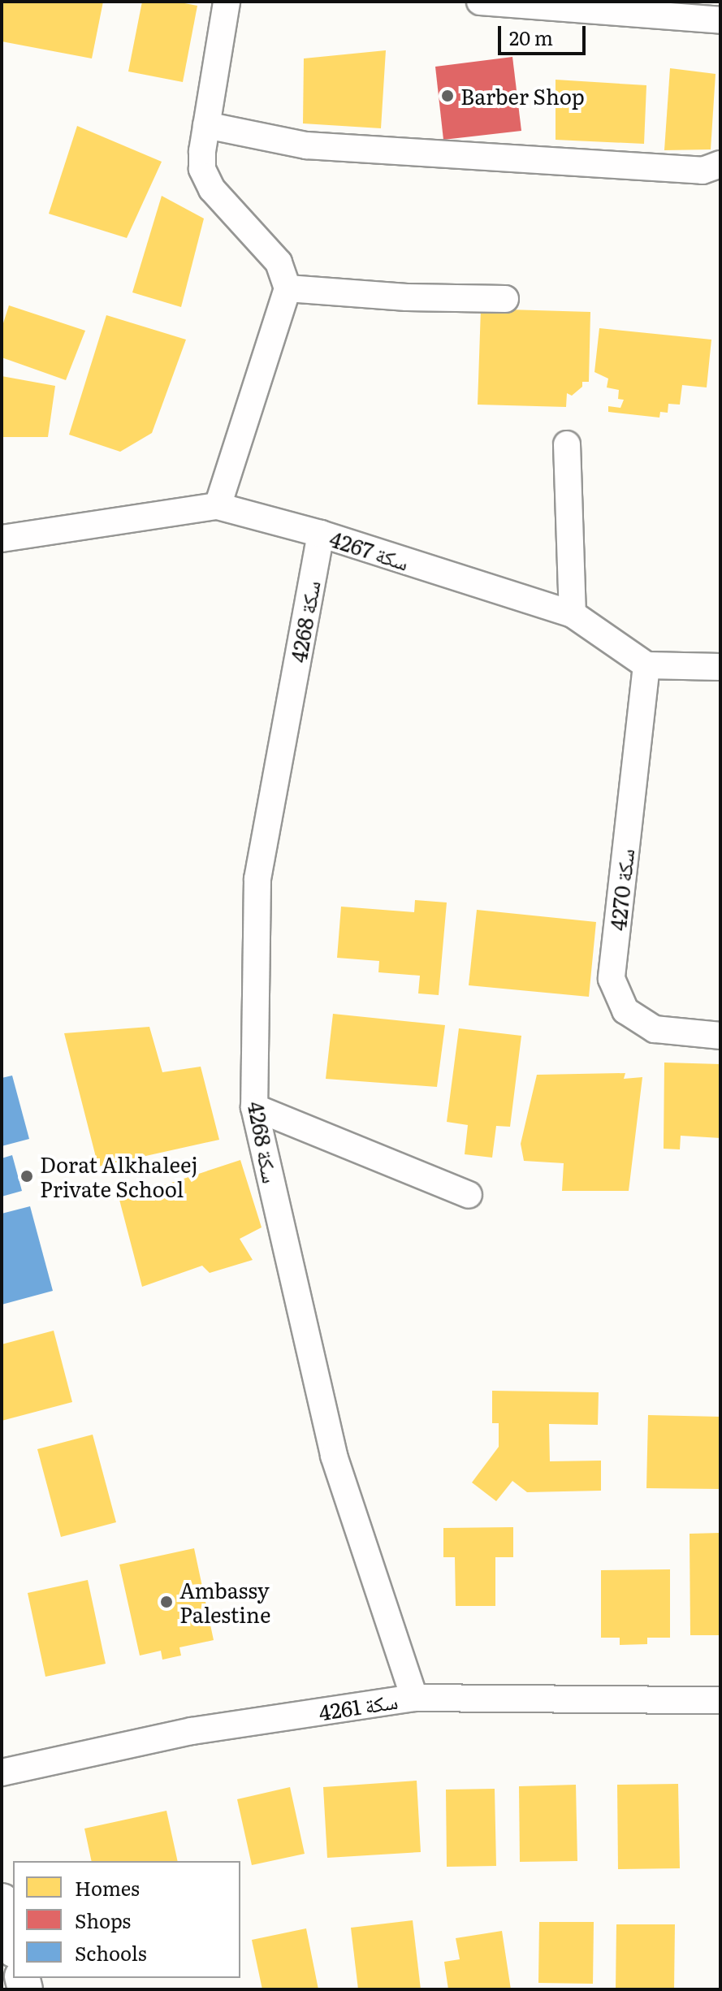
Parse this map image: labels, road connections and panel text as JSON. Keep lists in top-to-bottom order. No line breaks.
{"streets":{"street":["سكة 4267","سكة 4268","سكة 4270","سكة 4261"]},"crossings":[["سكة 4267","سكة 4268"],["سكة 4267","سكة 4270"],["سكة 4268","سكة 4261"]],"places":["Barber Shop","Dorat Alkhaleej Private School","Ambassy Palestine"],"legend":["Homes","Shops","Schools"],"scale_bar":"20 m"}
